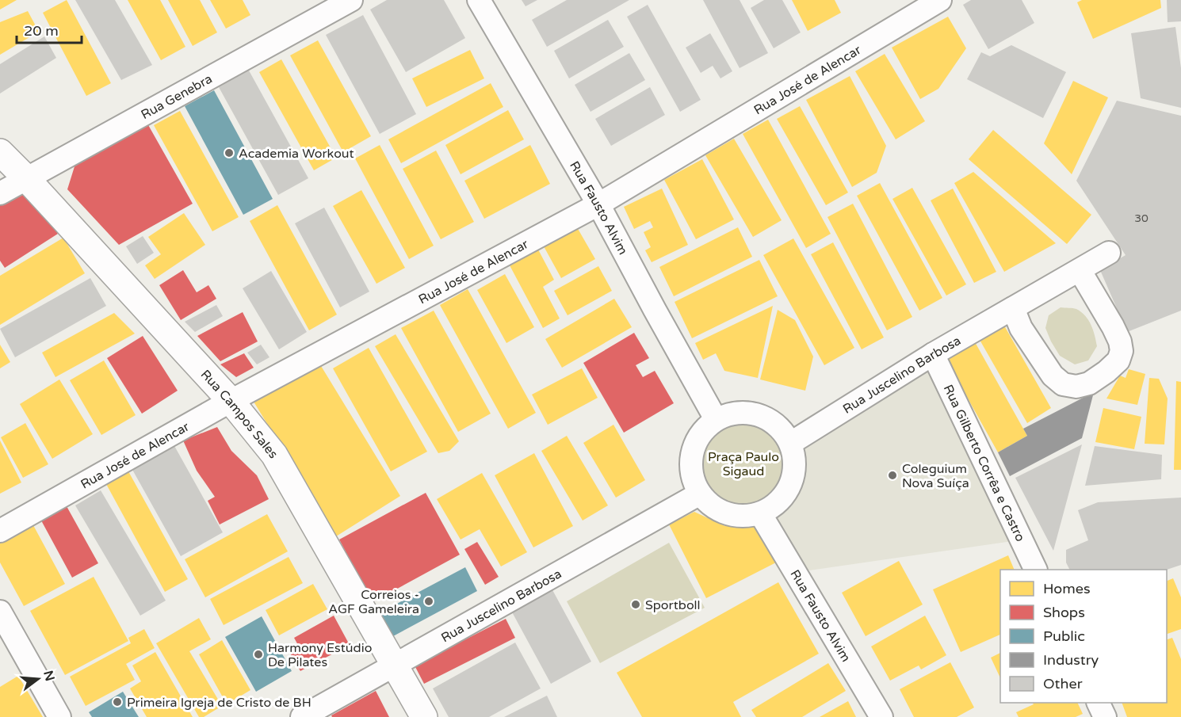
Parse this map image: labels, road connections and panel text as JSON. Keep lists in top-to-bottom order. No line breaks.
{"streets":{"street":["Rua José de Alencar","Rua Genebra","Rua Fausto Alvim","Rua Juscelino Barbosa","Rua Campos Sales","Rua Gilberto Corrêa e Castro"]},"crossings":[["Rua José de Alencar","Rua Fausto Alvim"],["Rua José de Alencar","Rua Campos Sales"],["Rua Genebra","Rua Campos Sales"],["Rua Fausto Alvim","Rua Juscelino Barbosa"],["Rua Juscelino Barbosa","Rua Campos Sales"],["Rua Juscelino Barbosa","Rua Gilberto Corrêa e Castro"]],"parks":["Praça Paulo Sigaud"],"places":["Academia Workout","Coleguium Nova Suíça","Correios - AGF Gameleira","Sportboll","Harmony Estúdio De Pilates","Primeira Igreja de Cristo de BH"],"house_numbers":["30"],"legend":["Homes","Shops","Public","Industry","Other"],"scale_bar":"20 m","north":"right"}
